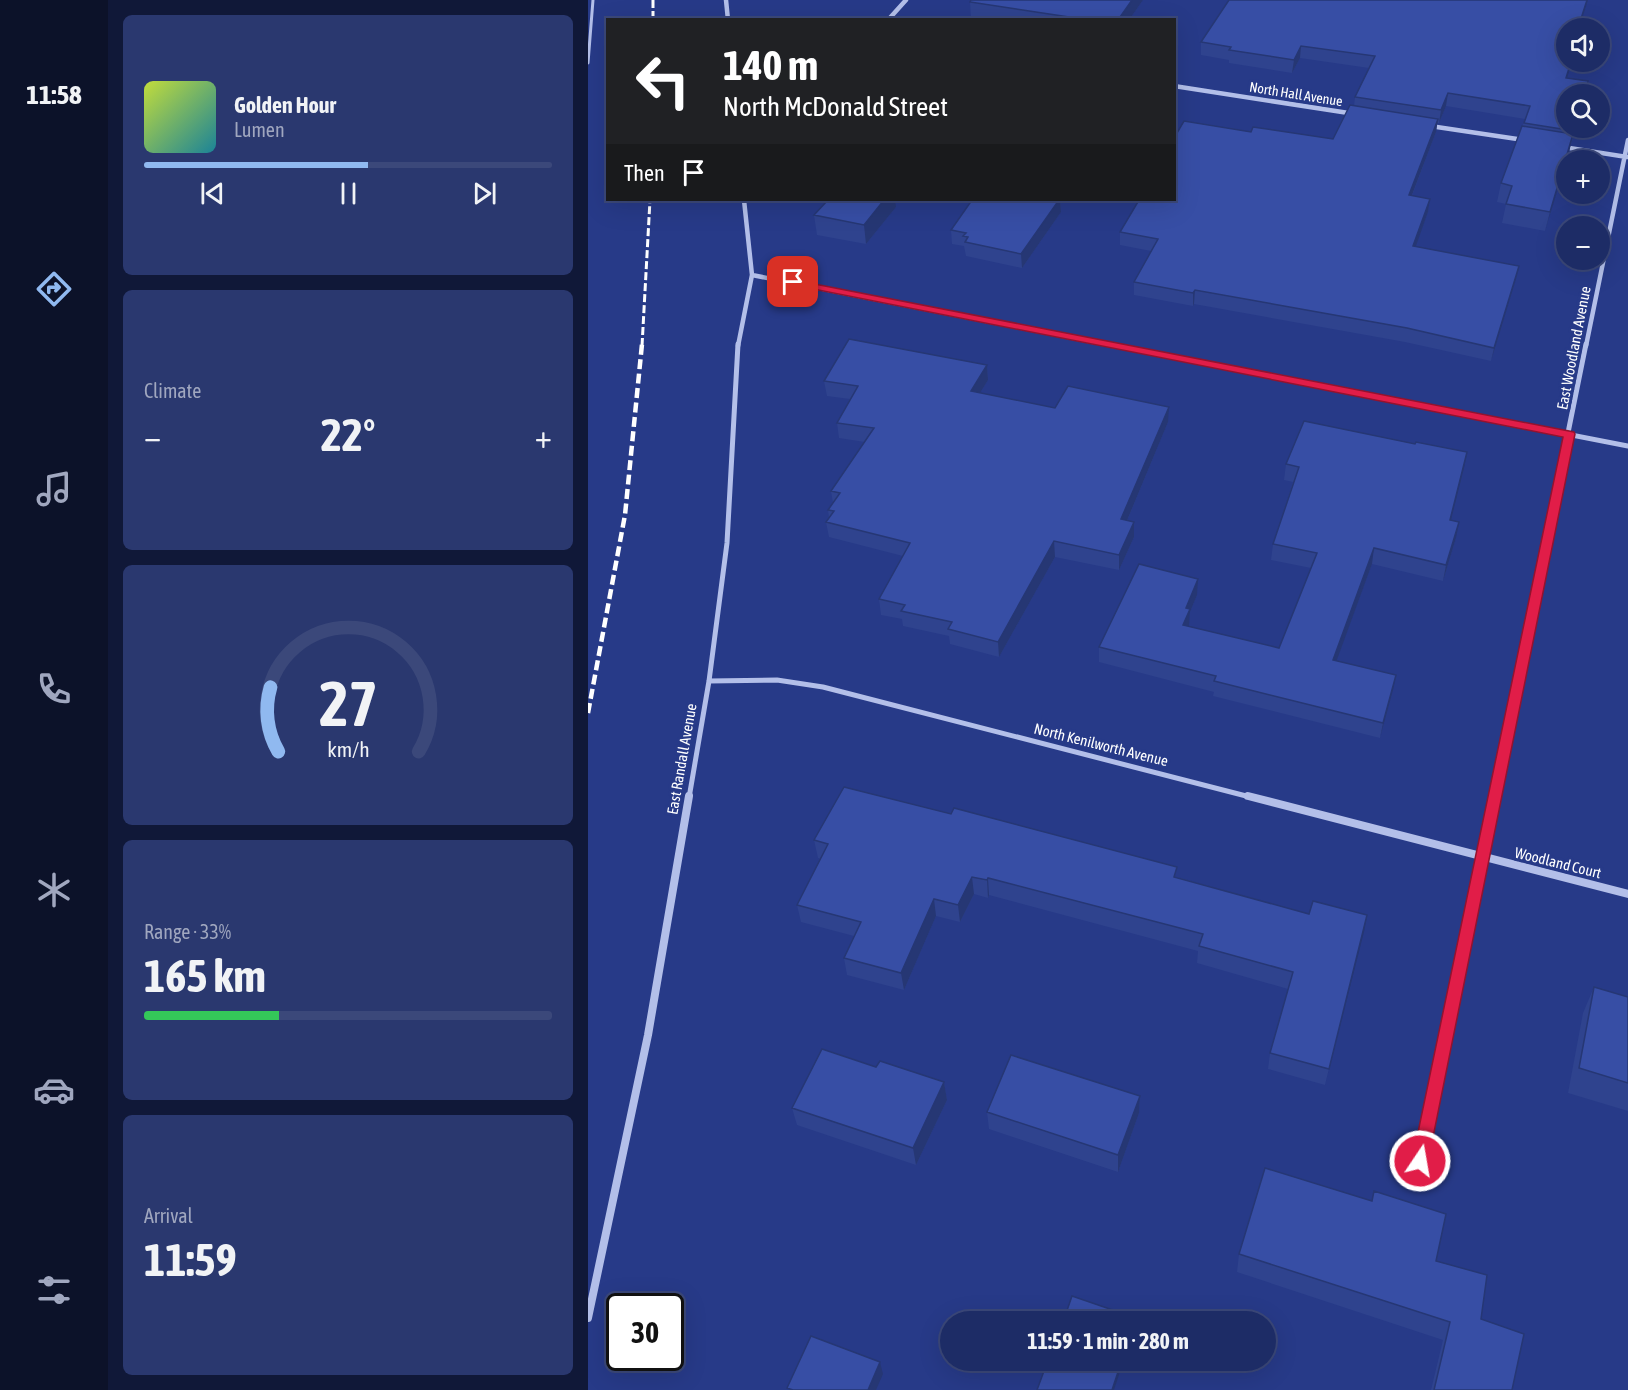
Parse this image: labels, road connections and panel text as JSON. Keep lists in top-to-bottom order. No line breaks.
{"streets":{"street":["North Hall Avenue","East Woodland Avenue","North Kenilworth Avenue","East Randall Avenue","Woodland Court"]},"crossings":[["East Woodland Avenue","North Kenilworth Avenue"],["East Woodland Avenue","Woodland Court"],["North Kenilworth Avenue","East Randall Avenue"],["North Kenilworth Avenue","Woodland Court"]],"page":{"tabs":"11:58","map_buttons":["+","−"],"turn":["140 m","North McDonald Street"],"song":["Golden Hour","Lumen"],"then":"Then","tile":["Climate",["Range · 33%","165 km"],["Arrival","11:59"]],"heat":["−","22°","+"],"limit":"30","trip":"11:59 · 1 min · 280 m","gauge":["27","km/h"]}}
